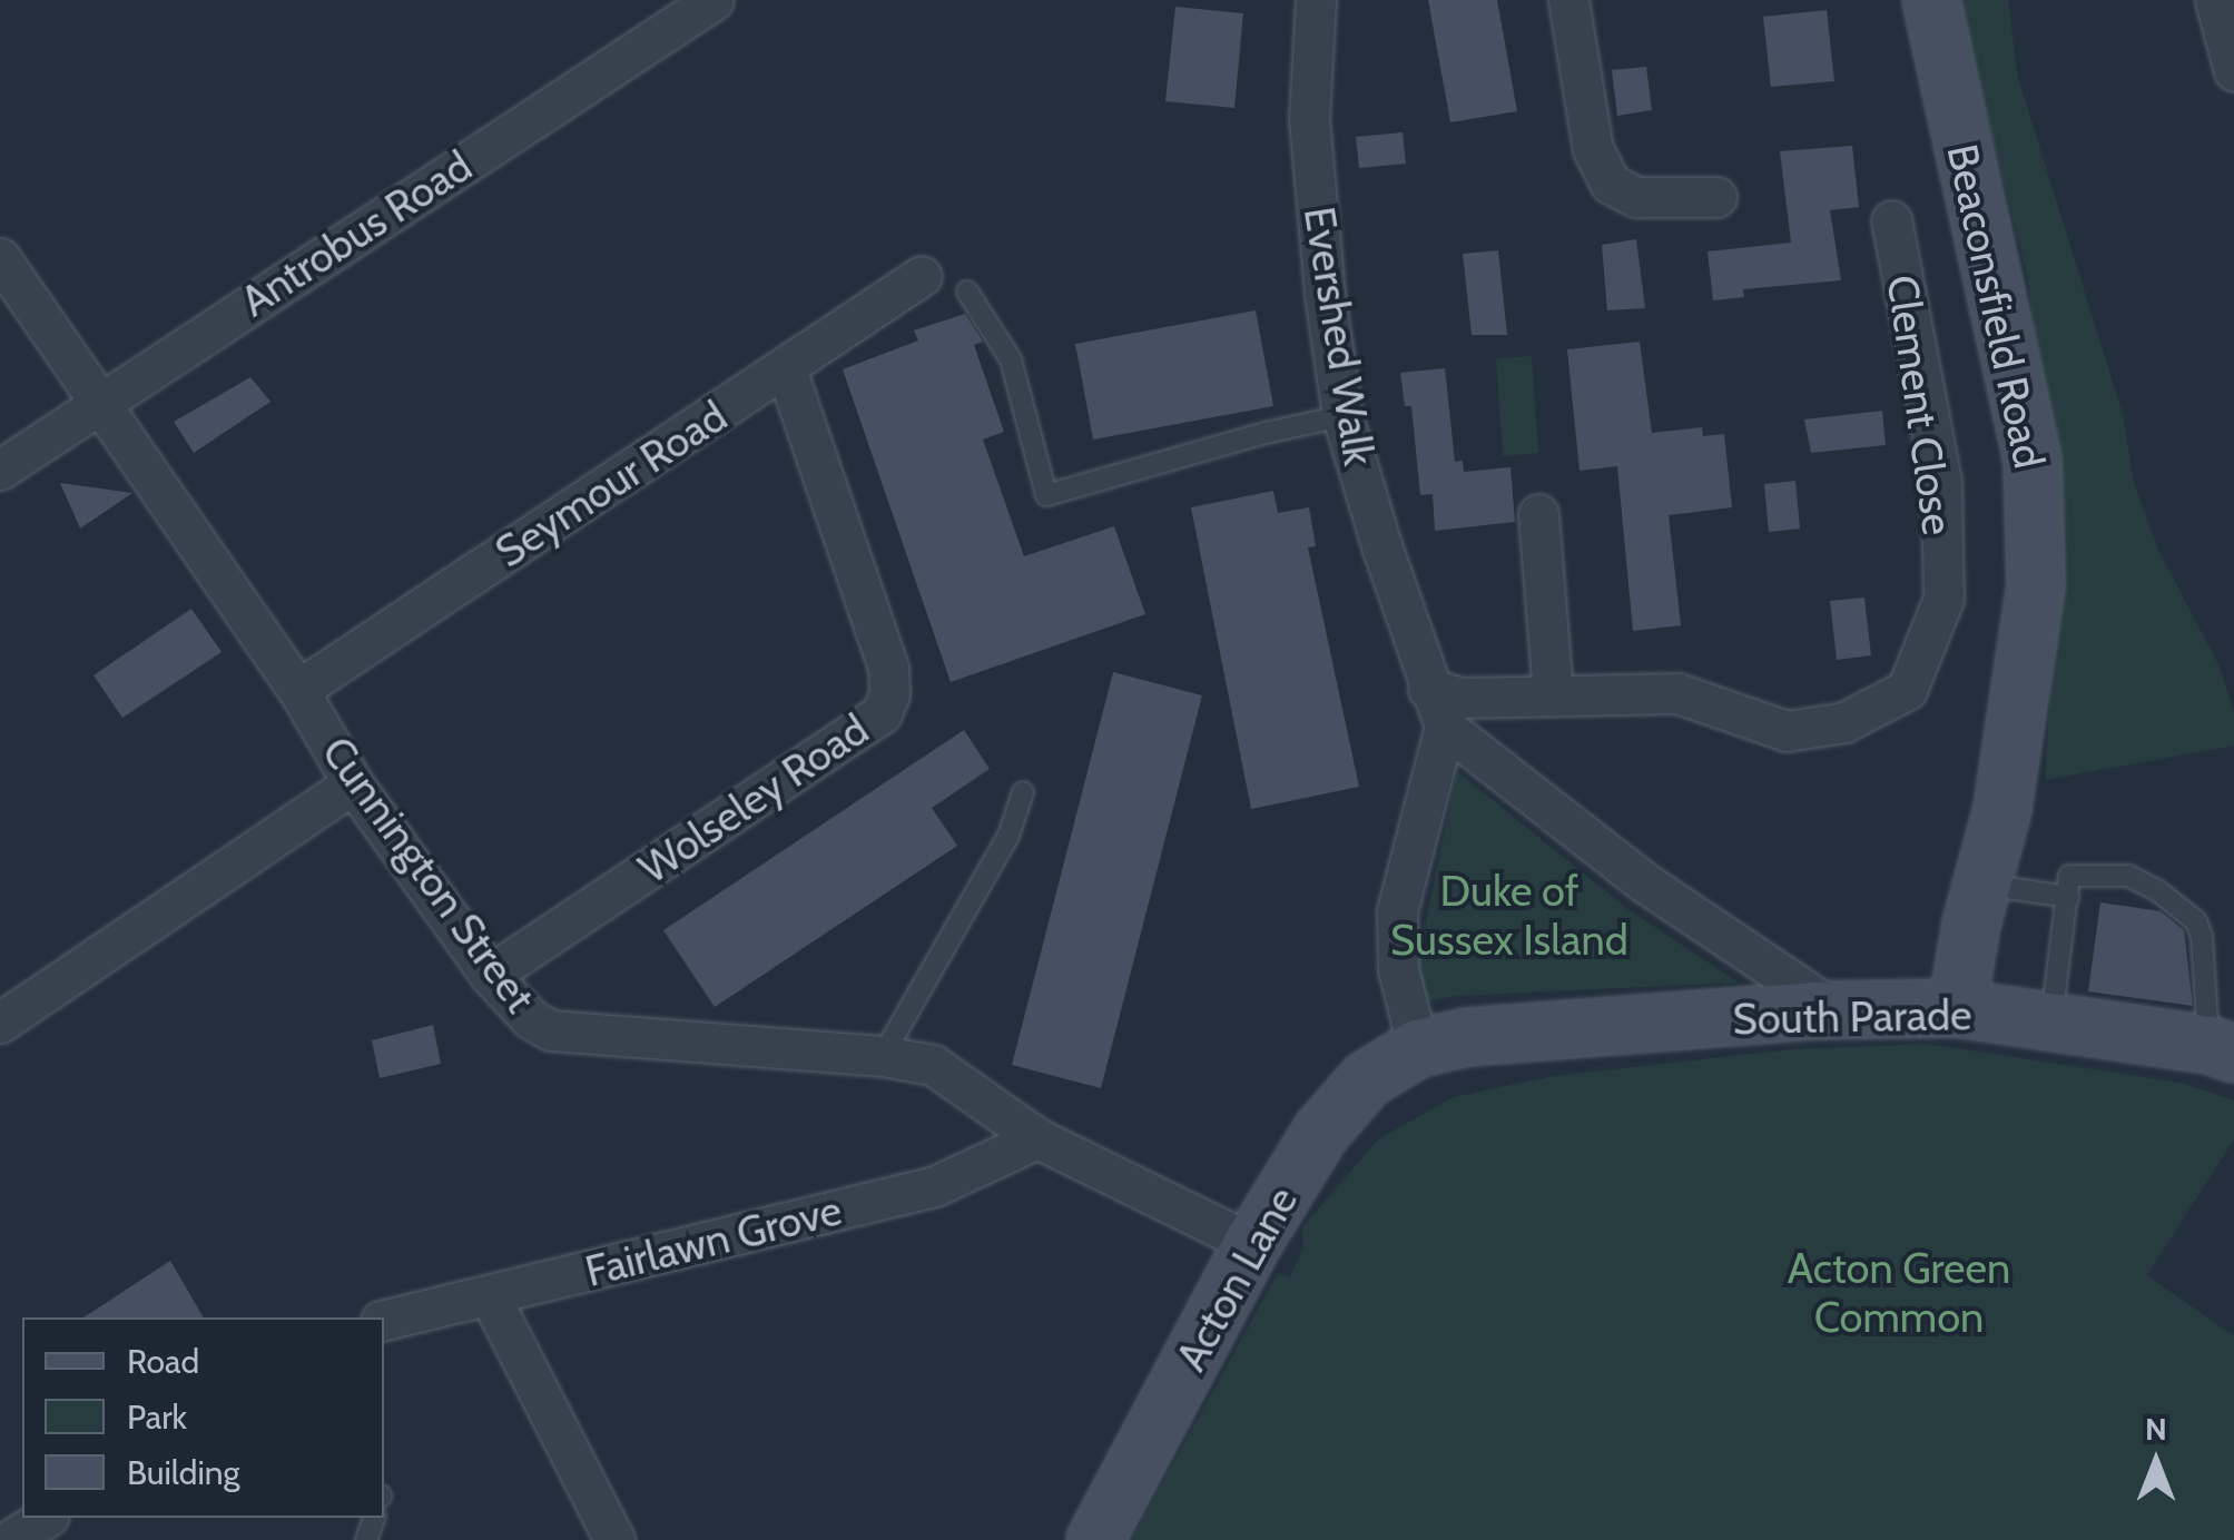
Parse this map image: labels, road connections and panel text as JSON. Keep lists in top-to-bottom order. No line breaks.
{"streets":{"main road":["Beaconsfield Road","South Parade","Acton Lane"],"street":["Antrobus Road","Evershed Walk","Clement Close","Seymour Road","Wolseley Road","Cunnington Street","Fairlawn Grove"]},"crossings":[["Antrobus Road","Cunnington Street"],["Beaconsfield Road","South Parade"],["Evershed Walk","Clement Close"],["Seymour Road","Wolseley Road"],["Seymour Road","Cunnington Street"],["Wolseley Road","Cunnington Street"],["Cunnington Street","Fairlawn Grove"],["Cunnington Street","Acton Lane"],["South Parade","Acton Lane"]],"parks":["Duke of Sussex Island","Acton Green Common"],"legend":["Road","Park","Building"],"north":"top"}
